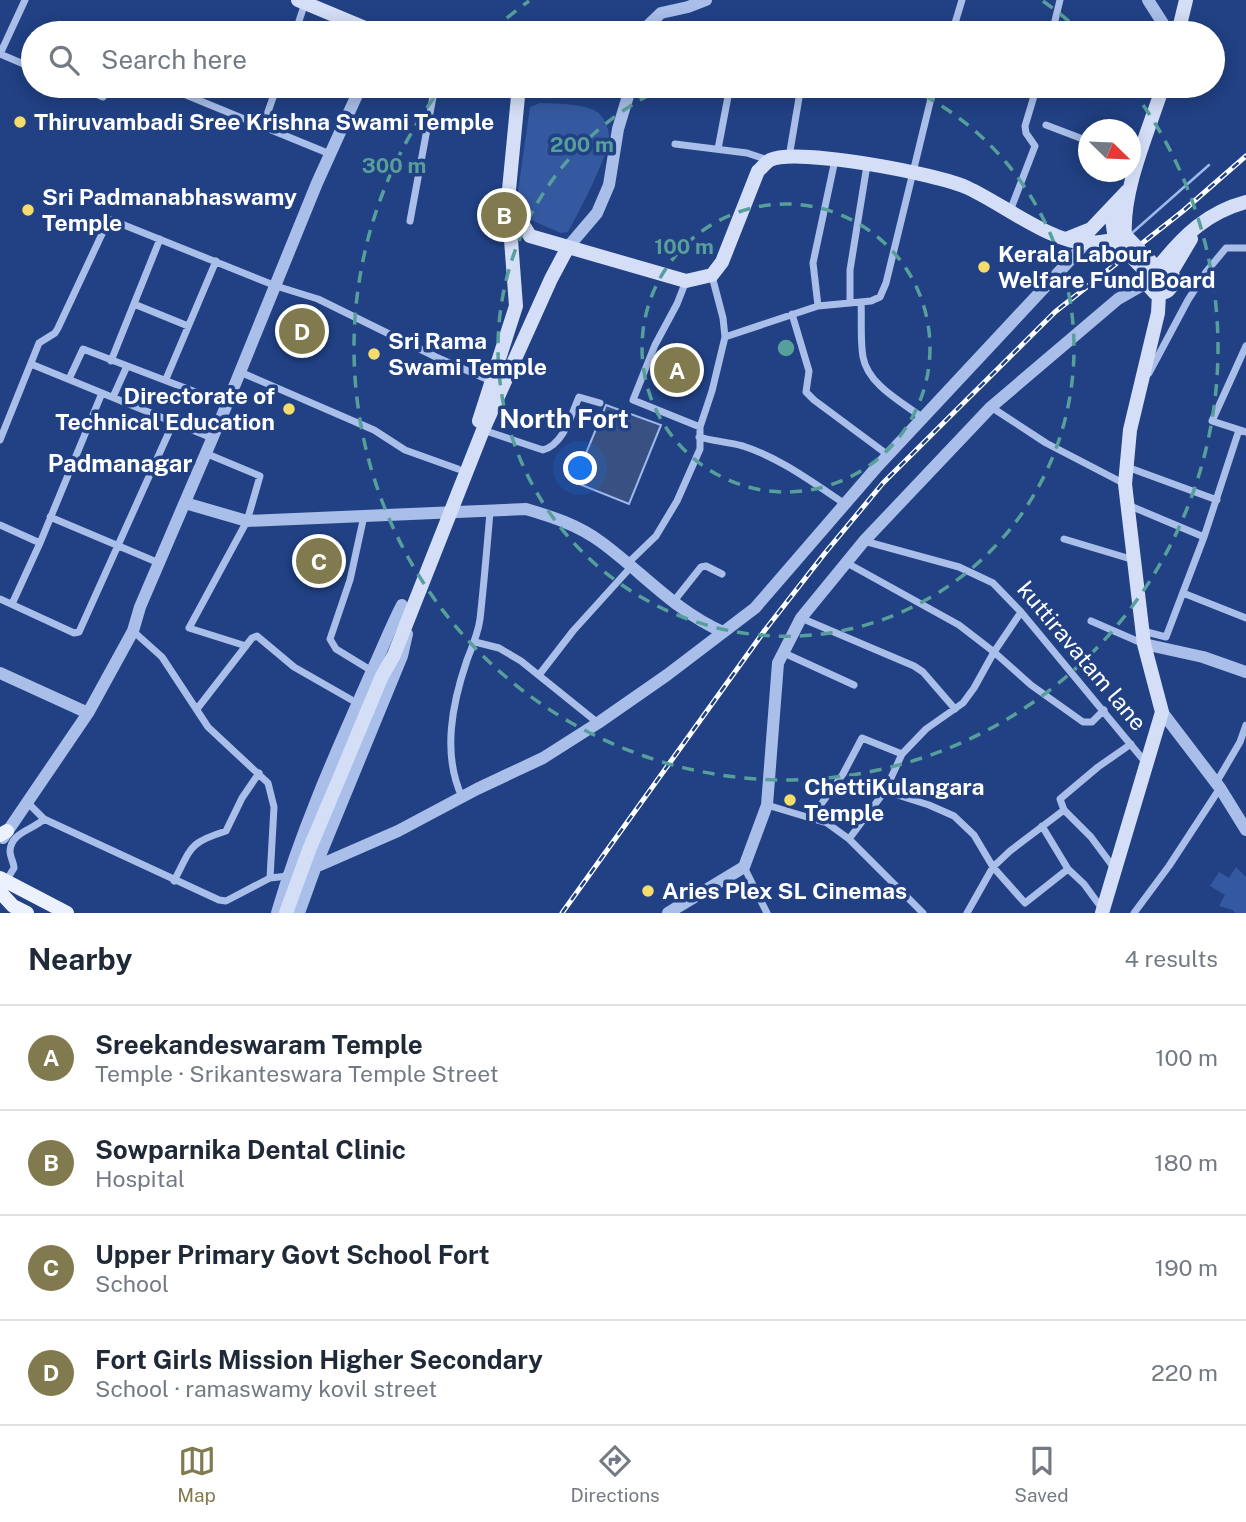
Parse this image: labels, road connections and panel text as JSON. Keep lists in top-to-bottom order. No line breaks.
{"streets":{"street":["kuttiravatam lane"]},"districts":["North Fort","Padmanagar"],"places":["Thiruvambadi Sree Krishna Swami Temple","Sri Padmanabhaswamy Temple","Kerala Labour Welfare Fund Board","Sri Rama Swami Temple","Directorate of Technical Education","ChettiKulangara Temple","Aries Plex SL Cinemas"],"north":"bottom right","page":{"search":"Search here","pins":["B","D","A","C"],"heading":["Nearby","4 results"],"list":[{"mark":"A","name":"Sreekandeswaram Temple","note":"Temple · Srikanteswara Temple Street","value":"100 m"},{"mark":"B","name":"Sowparnika Dental Clinic","note":"Hospital","value":"180 m"},{"mark":"C","name":"Upper Primary Govt School Fort","note":"School","value":"190 m"},{"mark":"D","name":"Fort Girls Mission Higher Secondary","note":"School · ramaswamy kovil street","value":"220 m"}],"nav":["Map","Directions","Saved"]},"rings":["200 m","300 m","100 m"]}
